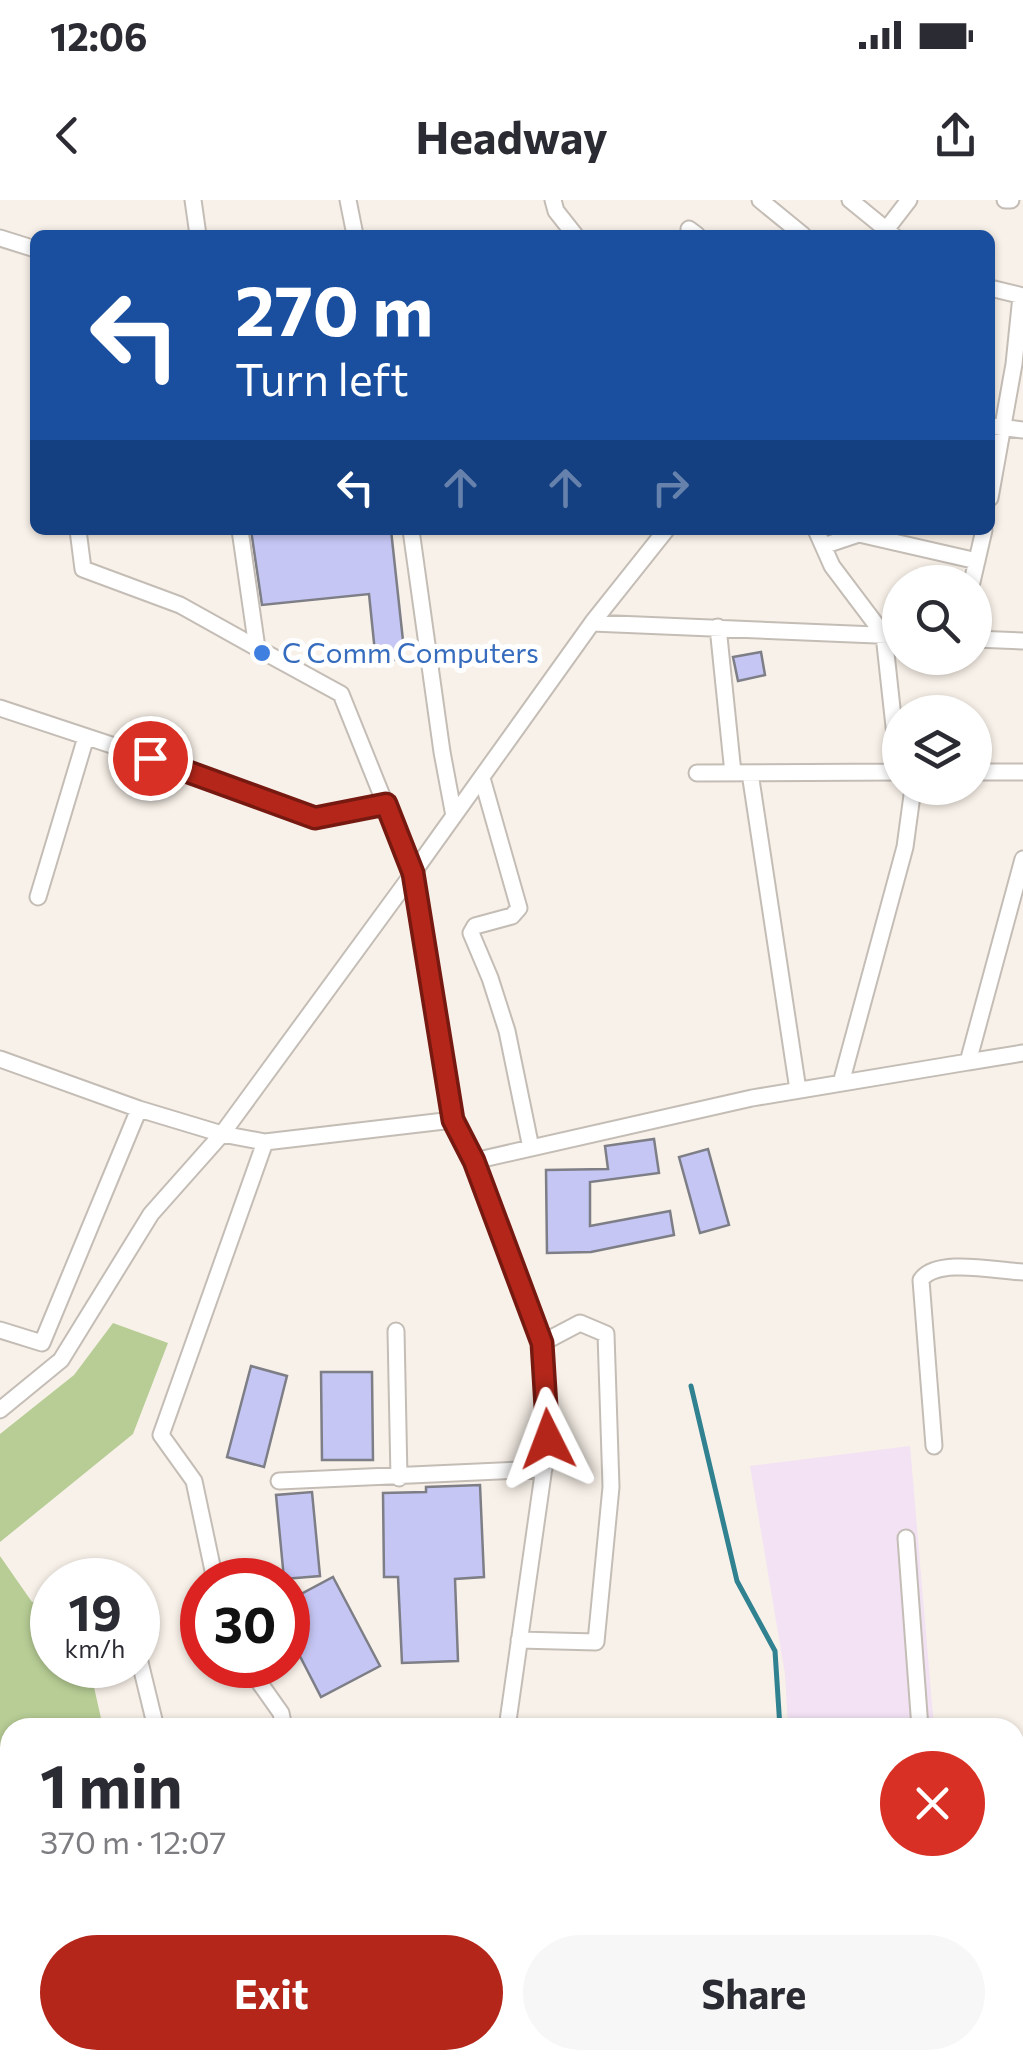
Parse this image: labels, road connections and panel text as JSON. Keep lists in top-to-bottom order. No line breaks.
{"places":["C Comm Computers"],"page":{"status":"12:06","header":"Headway","turn":["270 m","Turn left"],"speed":"19 km/h","limit":"30","heading":["1 min","370 m · 12:07"],"buttons":["Exit","Share"]}}
